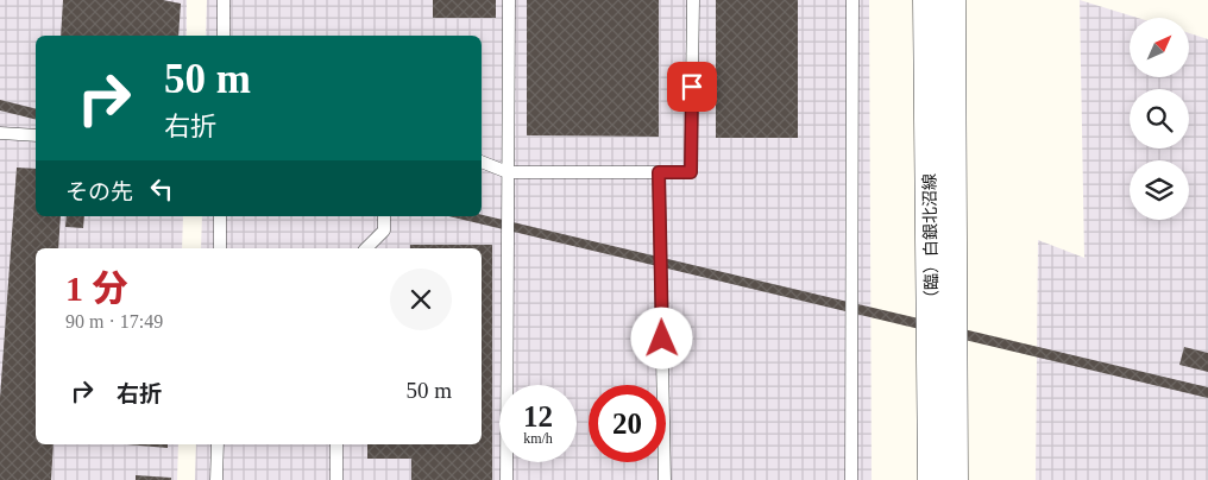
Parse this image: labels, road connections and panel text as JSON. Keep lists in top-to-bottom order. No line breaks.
{"streets":{"street":["（臨）白銀北沼線"]},"north":"top right","page":{"turn":["50 m","右折"],"then":"その先","heading":["1 分","90 m · 17:49"],"list":[{"name":"右折","value":"50 m"}],"speed":"12 km/h","limit":"20"}}
